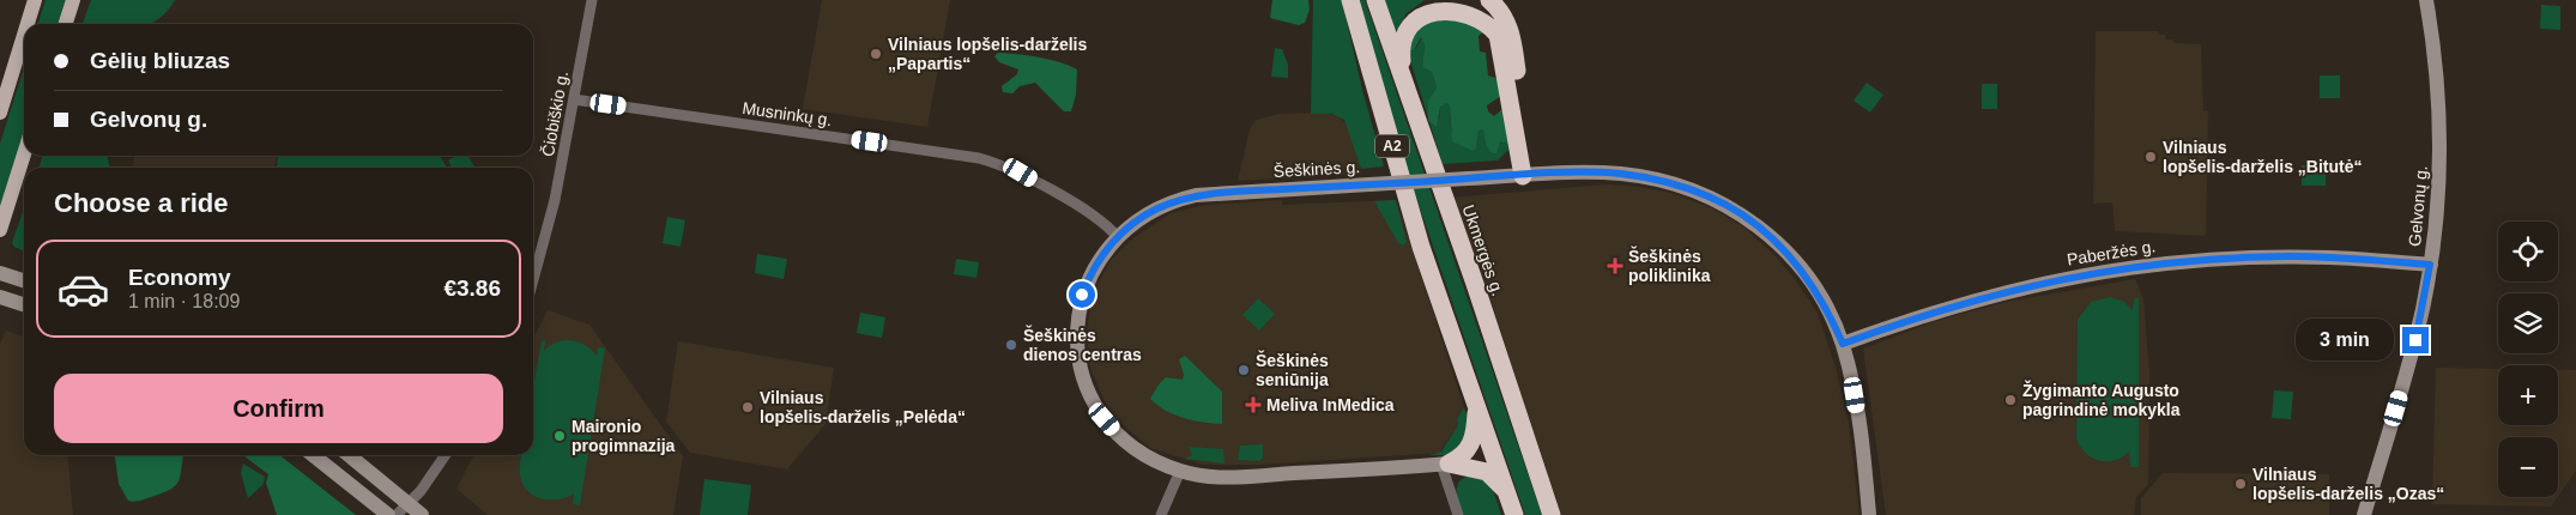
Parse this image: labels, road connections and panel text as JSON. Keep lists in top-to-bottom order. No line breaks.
{"streets":{"highway":["A2","Ukmergės g."],"street":["Čiobiškio g.","Musninkų g.","Šeškinės g.","Gelvonų g.","Paberžės g."]},"crossings":[["Čiobiškio g.","Musninkų g."],["Musninkų g.","Šeškinės g."],["Šeškinės g.","Paberžės g."],["Gelvonų g.","Paberžės g."]],"places":{"other":["Vilniaus lopšelis-darželis „Papartis“","Vilniaus lopšelis-darželis „Bitutė“","Šeškinės dienos centras","Šeškinės seniūnija","Žygimanto Augusto pagrindinė mokykla","Vilniaus lopšelis-darželis „Pelėda“","Maironio progimnazija","Vilniaus lopšelis-darželis „Ozas“"],"health":["Šeškinės poliklinika","Meliva InMedica"]},"page":{"banner":["Gėlių bliuzas","Gelvonų g."],"heading":"Choose a ride","map_buttons":["+","−"],"list":[{"name":"Economy","note":"1 min · 18:09","value":"€3.86"}],"bubble":"3 min","buttons":"Confirm"}}
